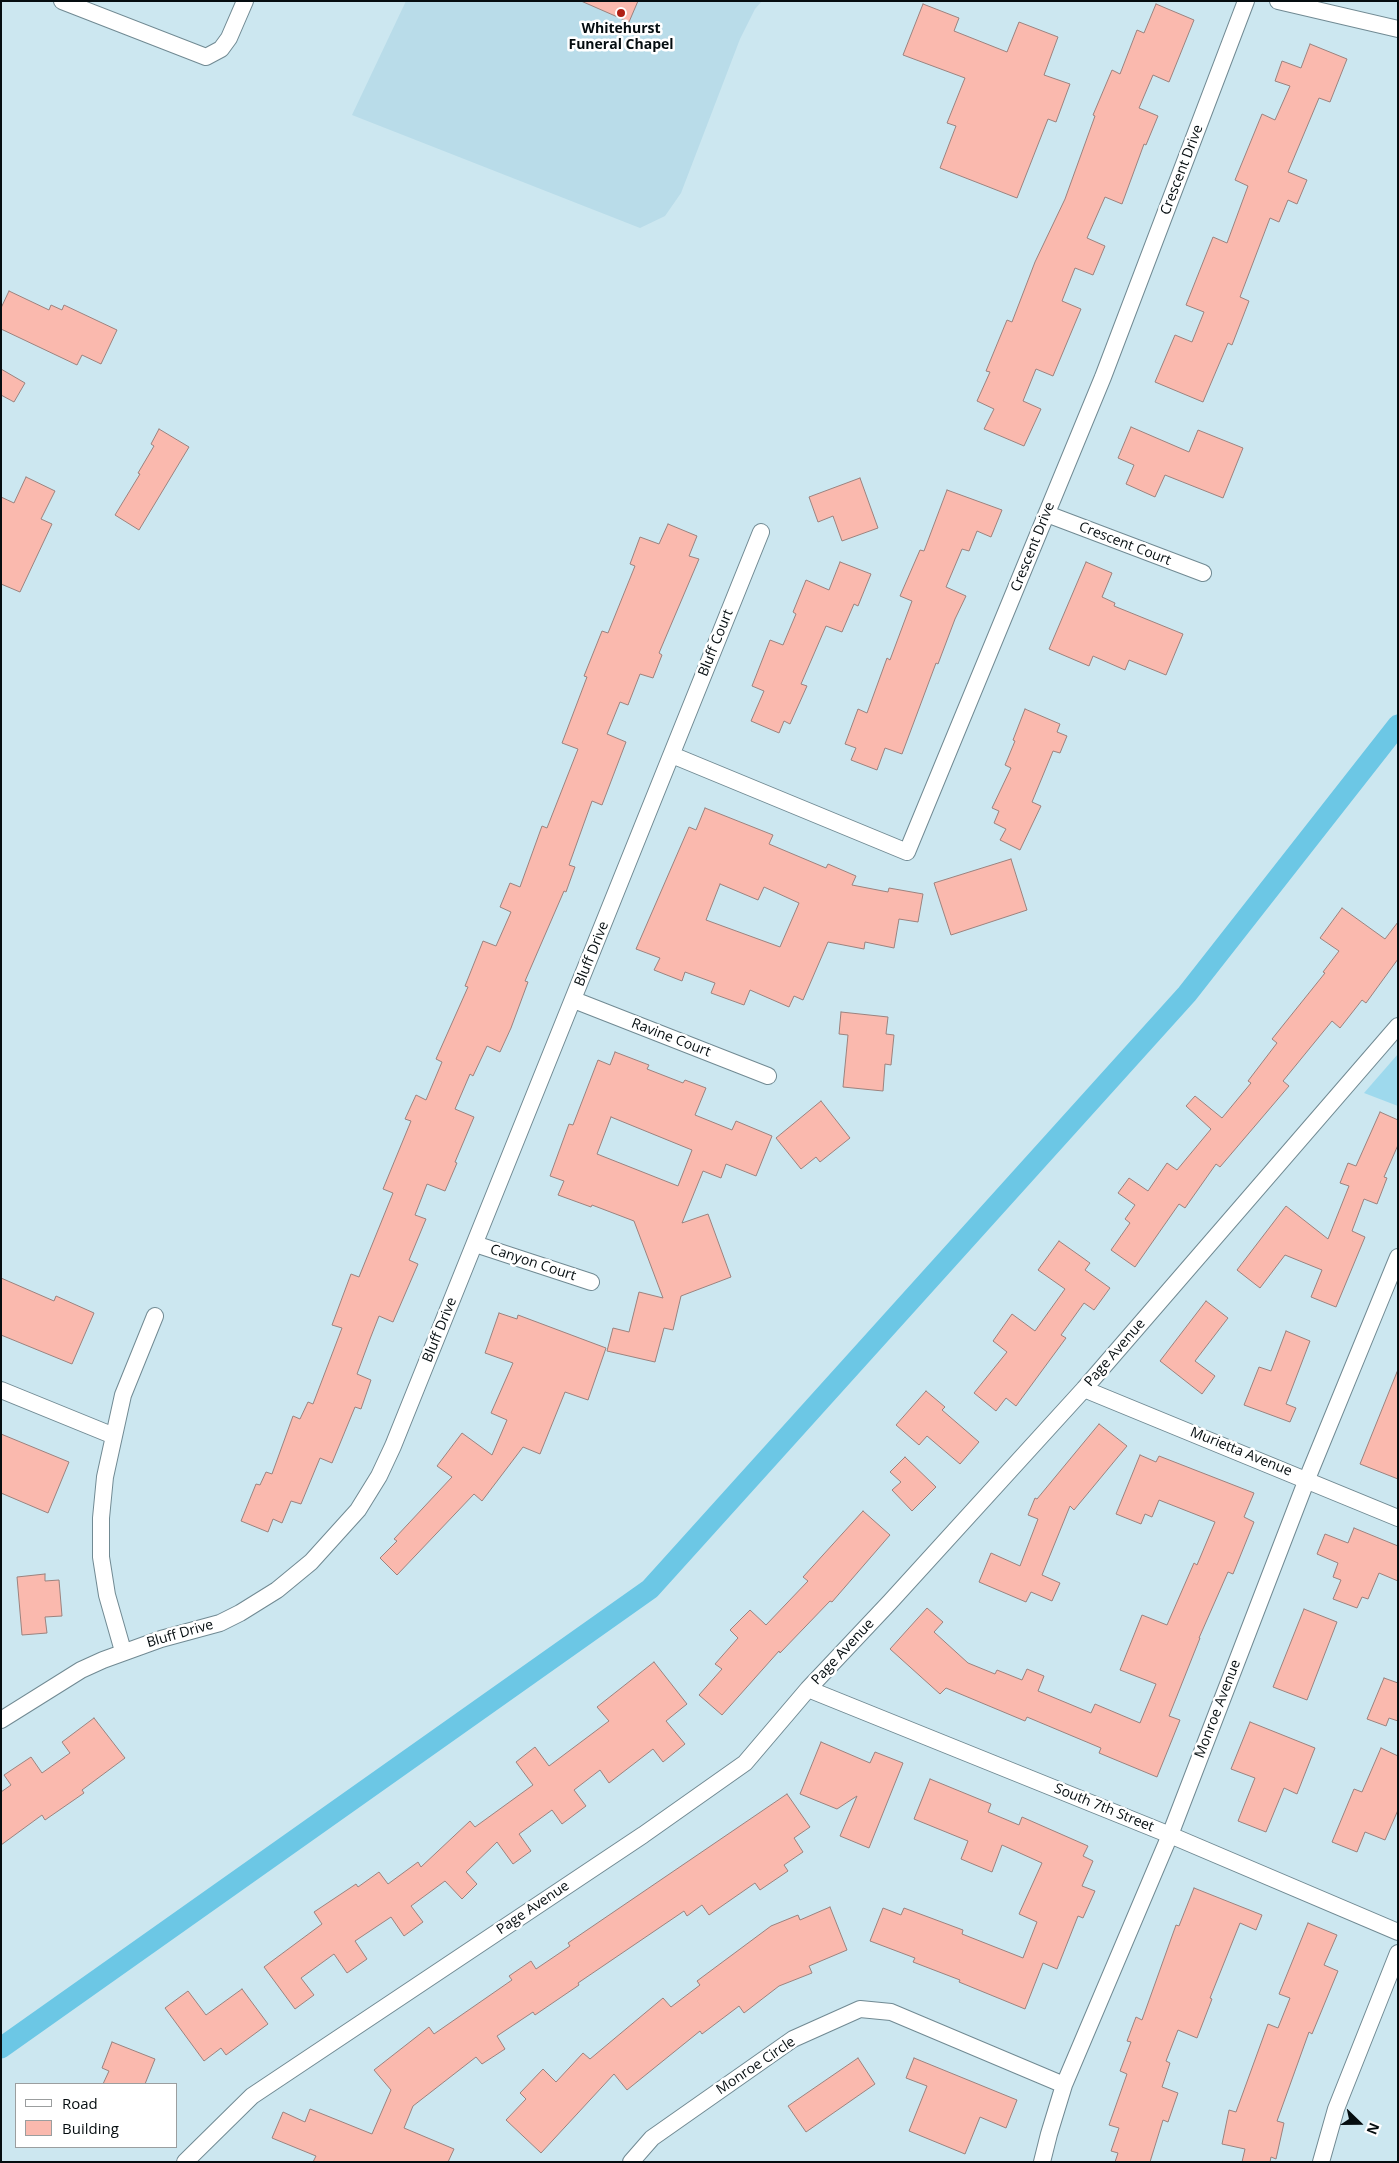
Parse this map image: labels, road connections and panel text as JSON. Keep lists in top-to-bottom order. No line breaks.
{"streets":{"street":["Crescent Drive","Crescent Court","Bluff Court","Bluff Drive","Ravine Court","Canyon Court","Page Avenue","Murietta Avenue","Monroe Avenue","South 7th Street","Monroe Circle"]},"crossings":[["Crescent Drive","Crescent Court"],["Crescent Drive","Bluff Court"],["Crescent Drive","Bluff Drive"],["Bluff Court","Bluff Drive"],["Bluff Drive","Ravine Court"],["Bluff Drive","Canyon Court"],["Page Avenue","Murietta Avenue"],["Page Avenue","South 7th Street"],["Murietta Avenue","Monroe Avenue"],["Monroe Avenue","South 7th Street"],["Monroe Avenue","Monroe Circle"]],"places":["Whitehurst Funeral Chapel"],"legend":["Road","Building"],"north":"right"}
